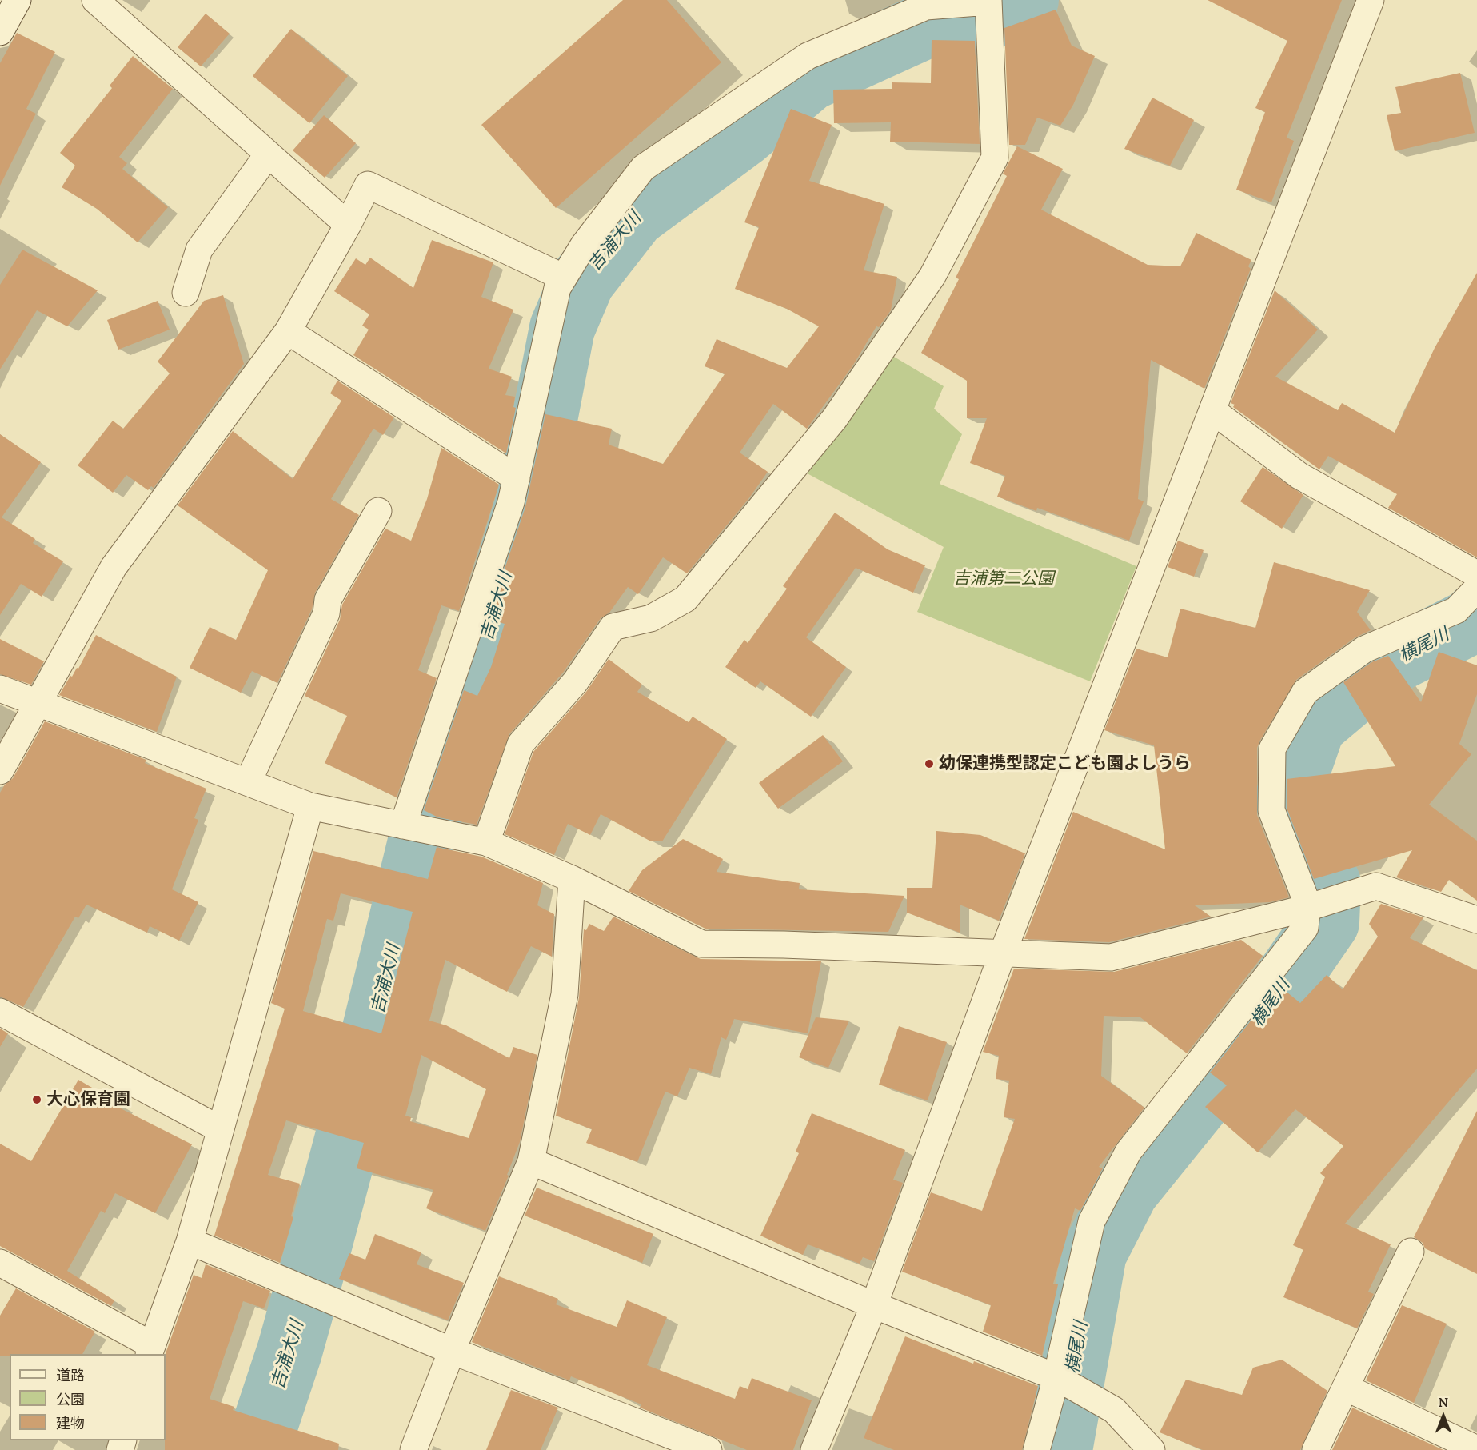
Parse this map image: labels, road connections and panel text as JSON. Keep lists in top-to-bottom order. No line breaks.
{"water":["吉浦大川","横尾川"],"parks":["吉浦第二公園"],"places":["幼保連携型認定こども園よしうら","大心保育園"],"legend":["道路","公園","建物"],"north":"top"}
